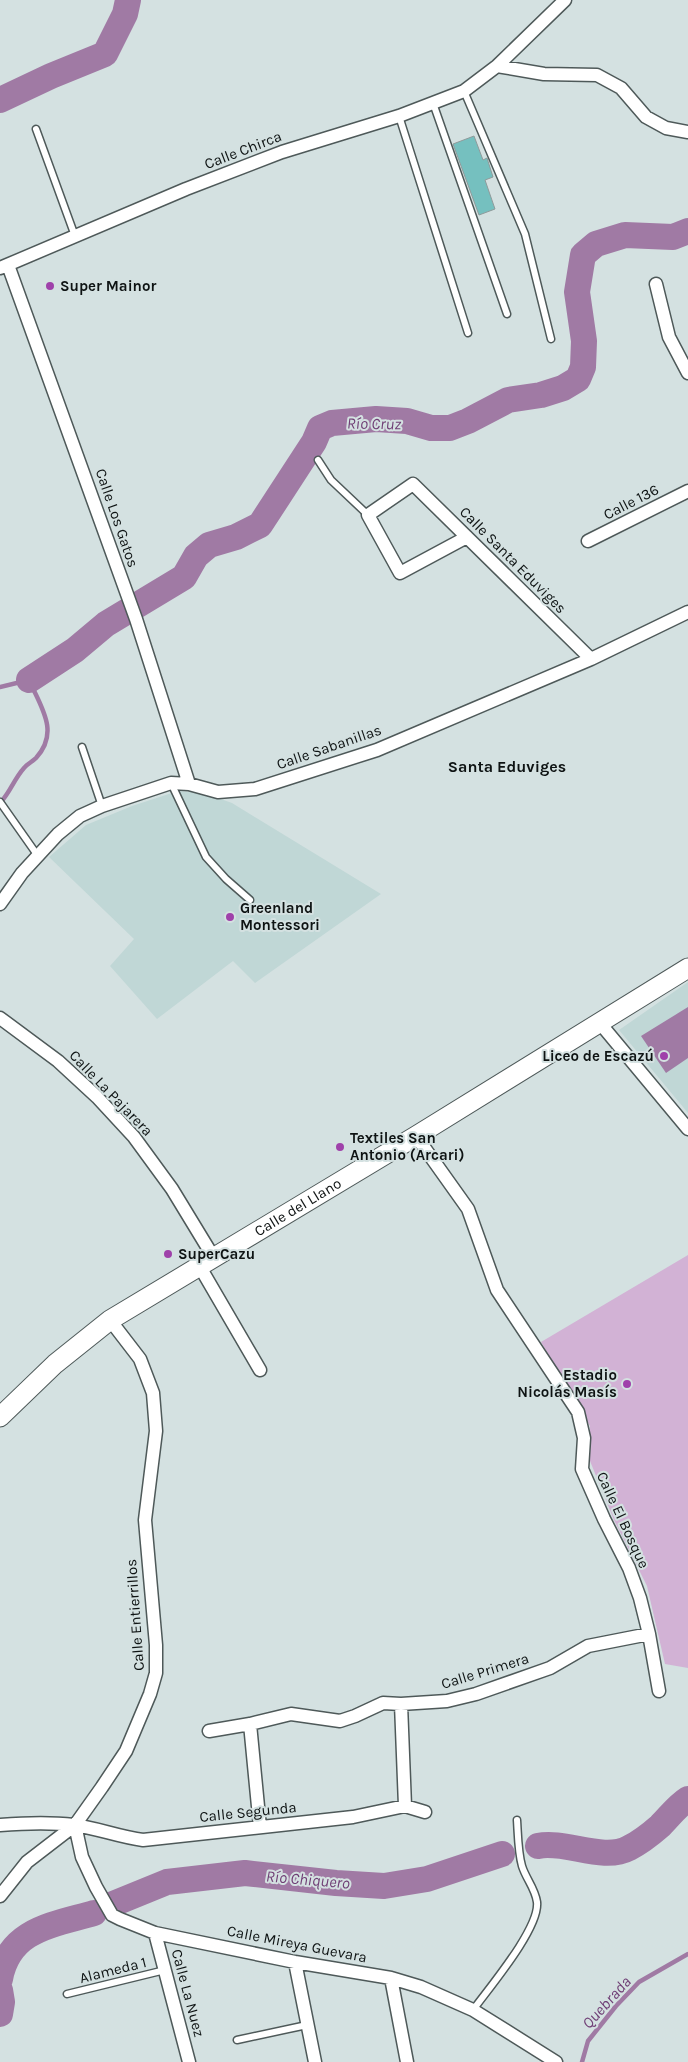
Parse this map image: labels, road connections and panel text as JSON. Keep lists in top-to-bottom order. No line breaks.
{"streets":{"main road":["Calle del Llano"],"street":["Calle Chirca","Calle 136","Calle Los Gatos","Calle Santa Eduviges","Calle Sabanillas","Calle La Pajarera","Calle El Bosque","Calle Entierrillos","Calle Primera","Calle Segunda","Calle Mireya Guevara","Calle La Nuez"],"lane":["Alameda 1"]},"crossings":[["Calle Chirca","Calle Los Gatos"],["Calle Los Gatos","Calle Sabanillas"],["Calle Santa Eduviges","Calle Sabanillas"],["Calle La Pajarera","Calle del Llano"],["Calle del Llano","Calle El Bosque"],["Calle del Llano","Calle Entierrillos"],["Calle El Bosque","Calle Primera"],["Calle Entierrillos","Calle Segunda"],["Calle Entierrillos","Calle Mireya Guevara"],["Calle Segunda","Calle Mireya Guevara"],["Calle Mireya Guevara","Calle La Nuez"],["Alameda 1","Calle La Nuez"]],"districts":["Santa Eduviges"],"water":["Río Cruz","Río Chiquero","Quebrada"],"places":["Super Mainor","Greenland Montessori","Liceo de Escazú","Textiles San Antonio (Arcari)","SuperCazu","Estadio Nicolás Masís"]}
